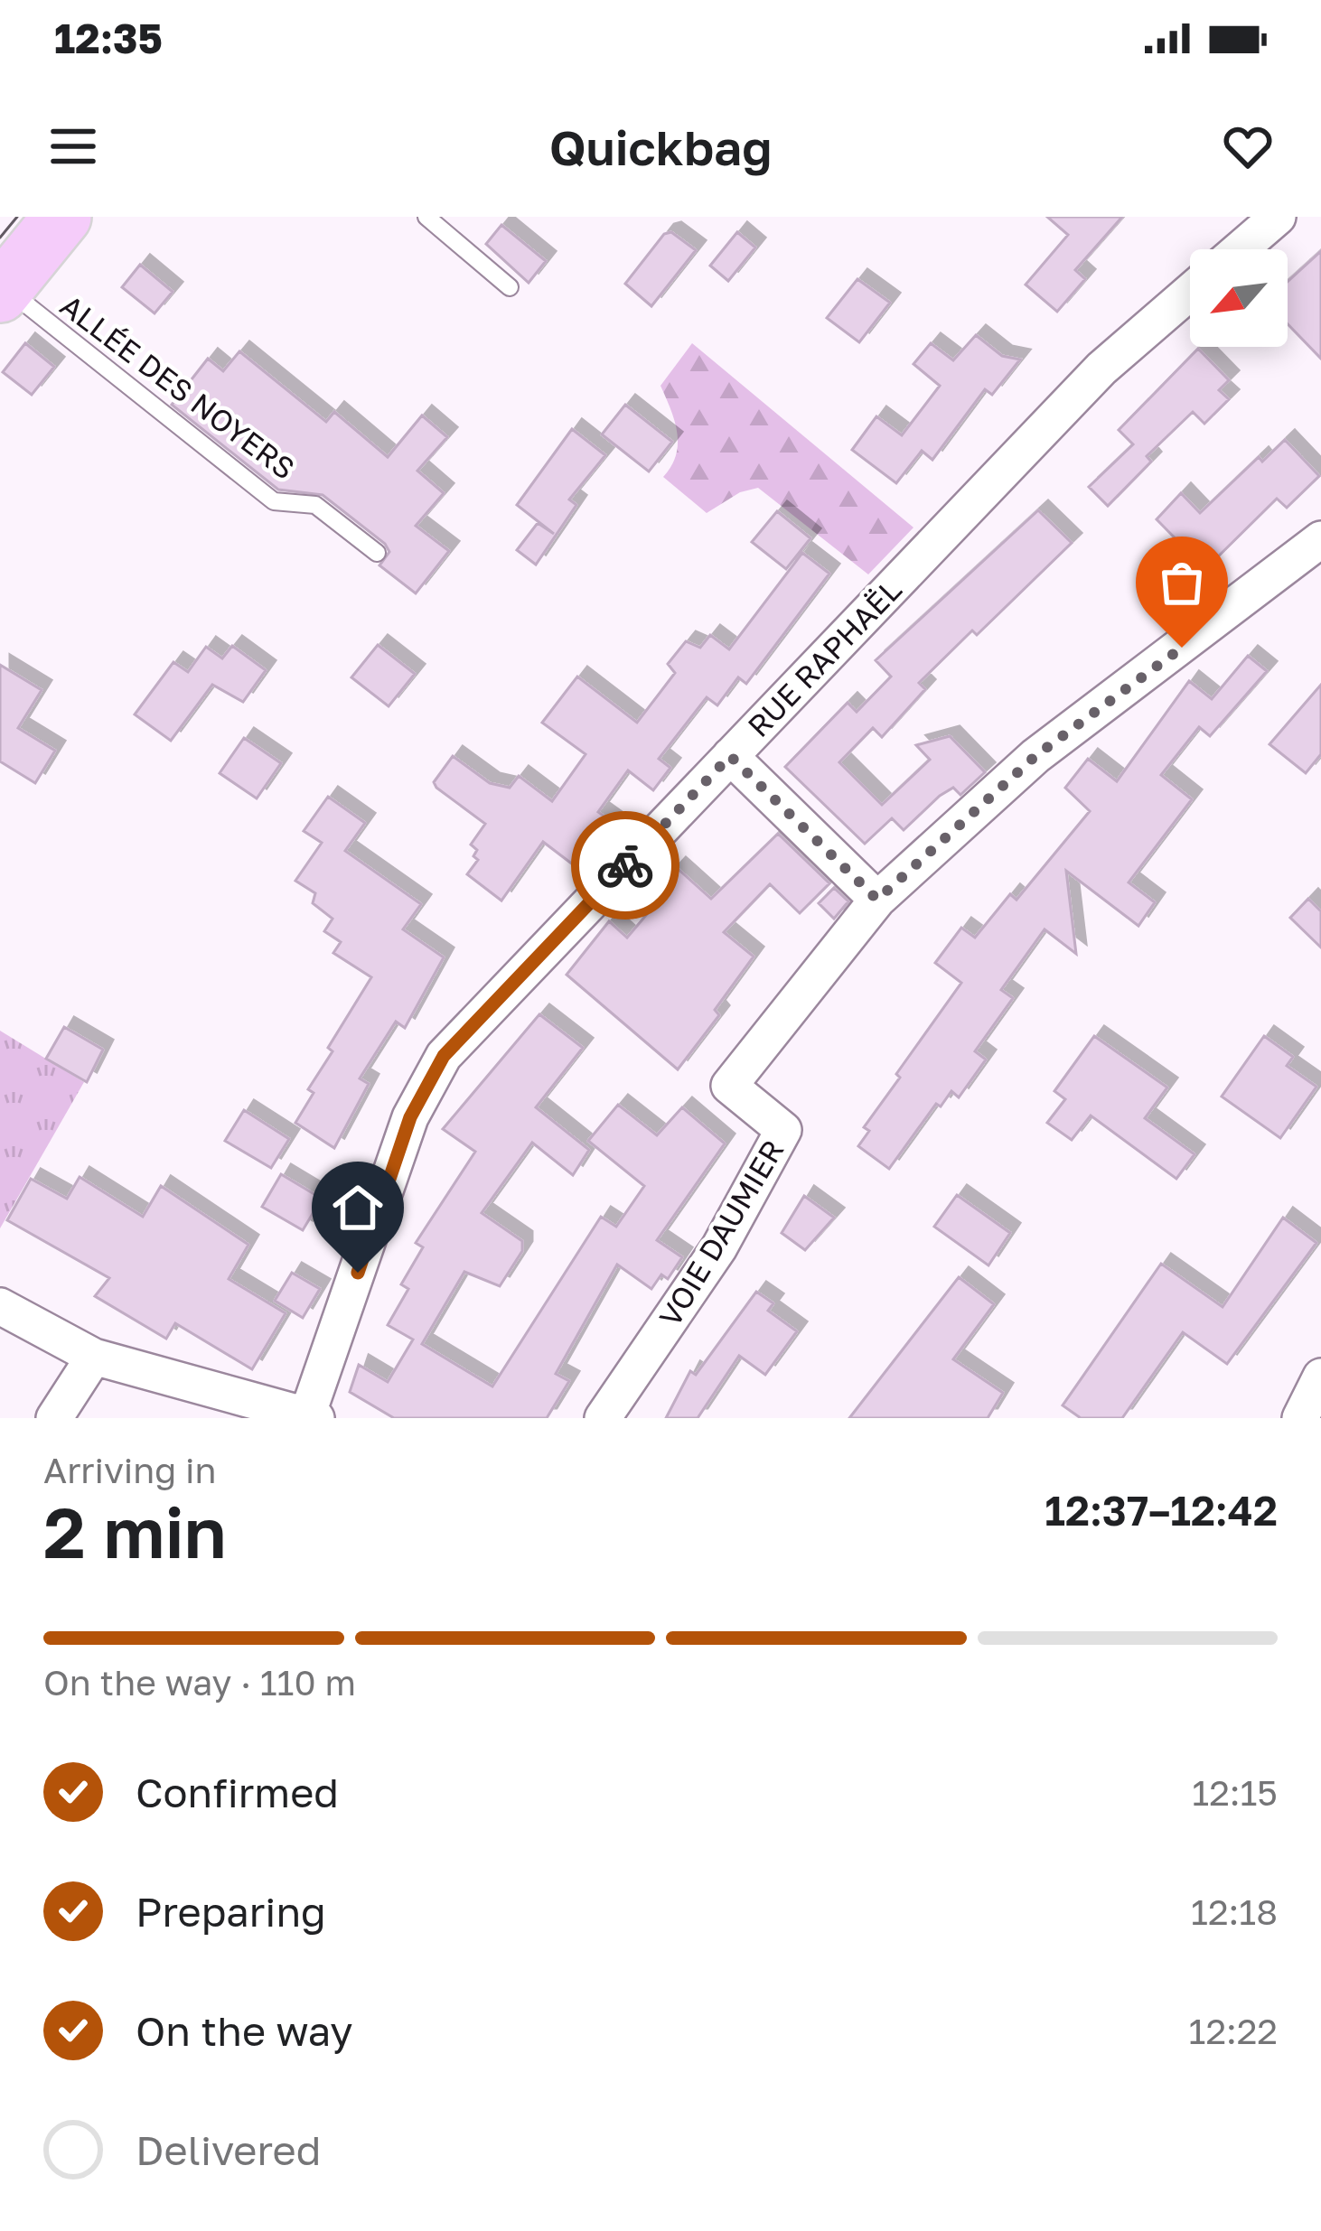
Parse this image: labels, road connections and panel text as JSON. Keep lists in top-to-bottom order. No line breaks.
{"streets":{"street":["RUE RAPHAËL","VOIE DAUMIER"],"lane":["ALLÉE DES NOYERS"]},"north":"bottom left","page":{"status":"12:35","header":"Quickbag","heading":["2 min","Arriving in","12:37–12:42"],"bar":"On the way · 110 m","list":[["Confirmed","12:15"],["Preparing","12:18"],["On the way","12:22"],"Delivered"]}}
